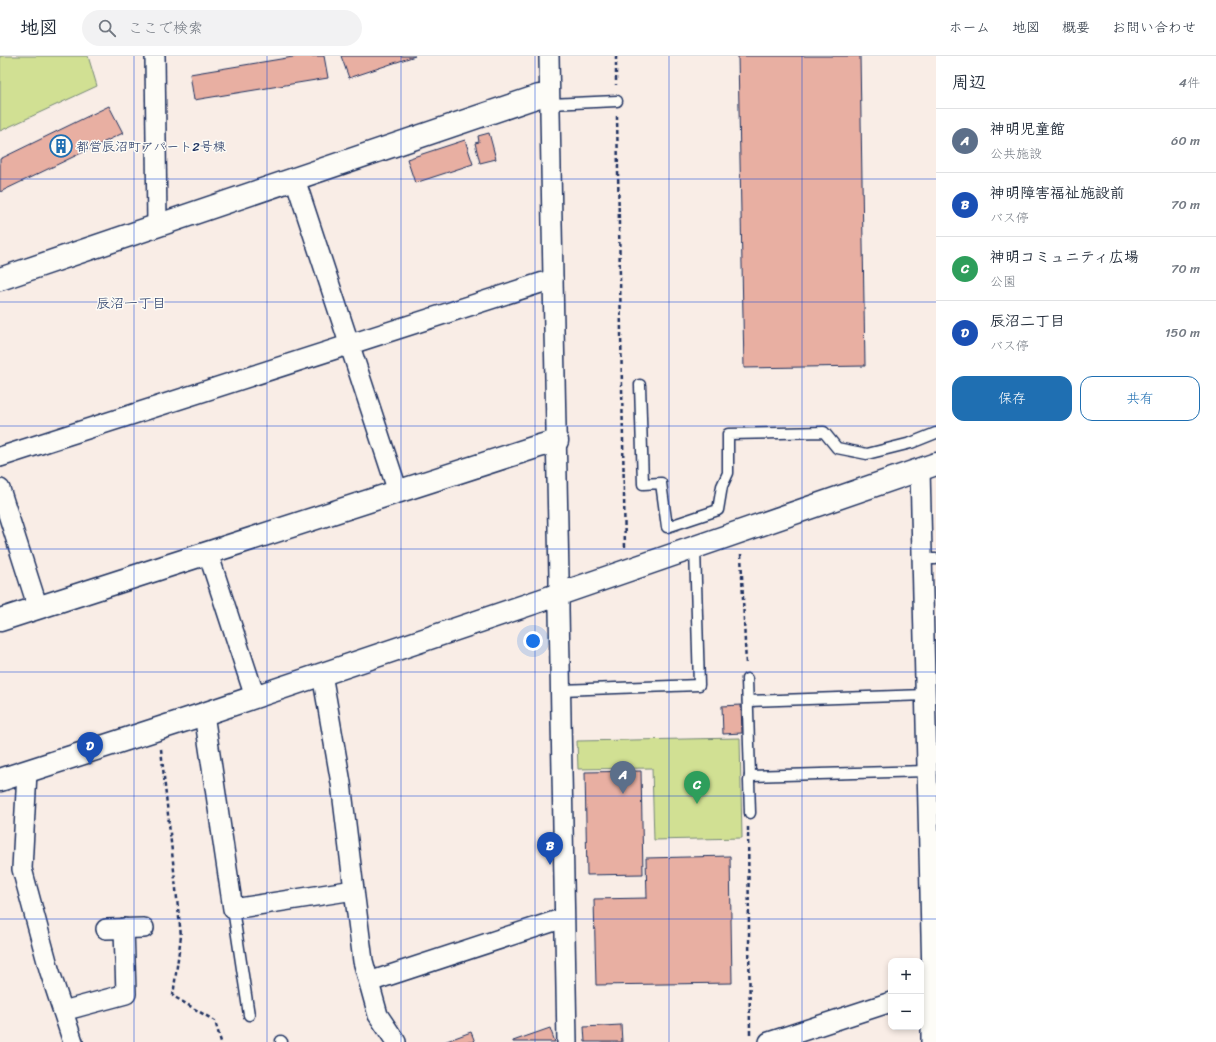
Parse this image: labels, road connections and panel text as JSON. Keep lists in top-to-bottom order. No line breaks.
{"districts":["辰沼一丁目"],"places":{"building":["都営辰沼町アパート2号棟"]},"page":{"header":"地図","search":"ここで検索","nav":["ホーム","地図","概要","お問い合わせ"],"heading":["周辺","4件"],"list":[{"mark":"A","name":"神明児童館","note":"公共施設","value":"60 m"},{"mark":"B","name":"神明障害福祉施設前","note":"バス停","value":"70 m"},{"mark":"C","name":"神明コミュニティ広場","note":"公園","value":"70 m"},{"mark":"D","name":"辰沼二丁目","note":"バス停","value":"150 m"}],"buttons":["保存","共有"],"pins":["D","A","C","B"],"map_buttons":["+","−"]}}
